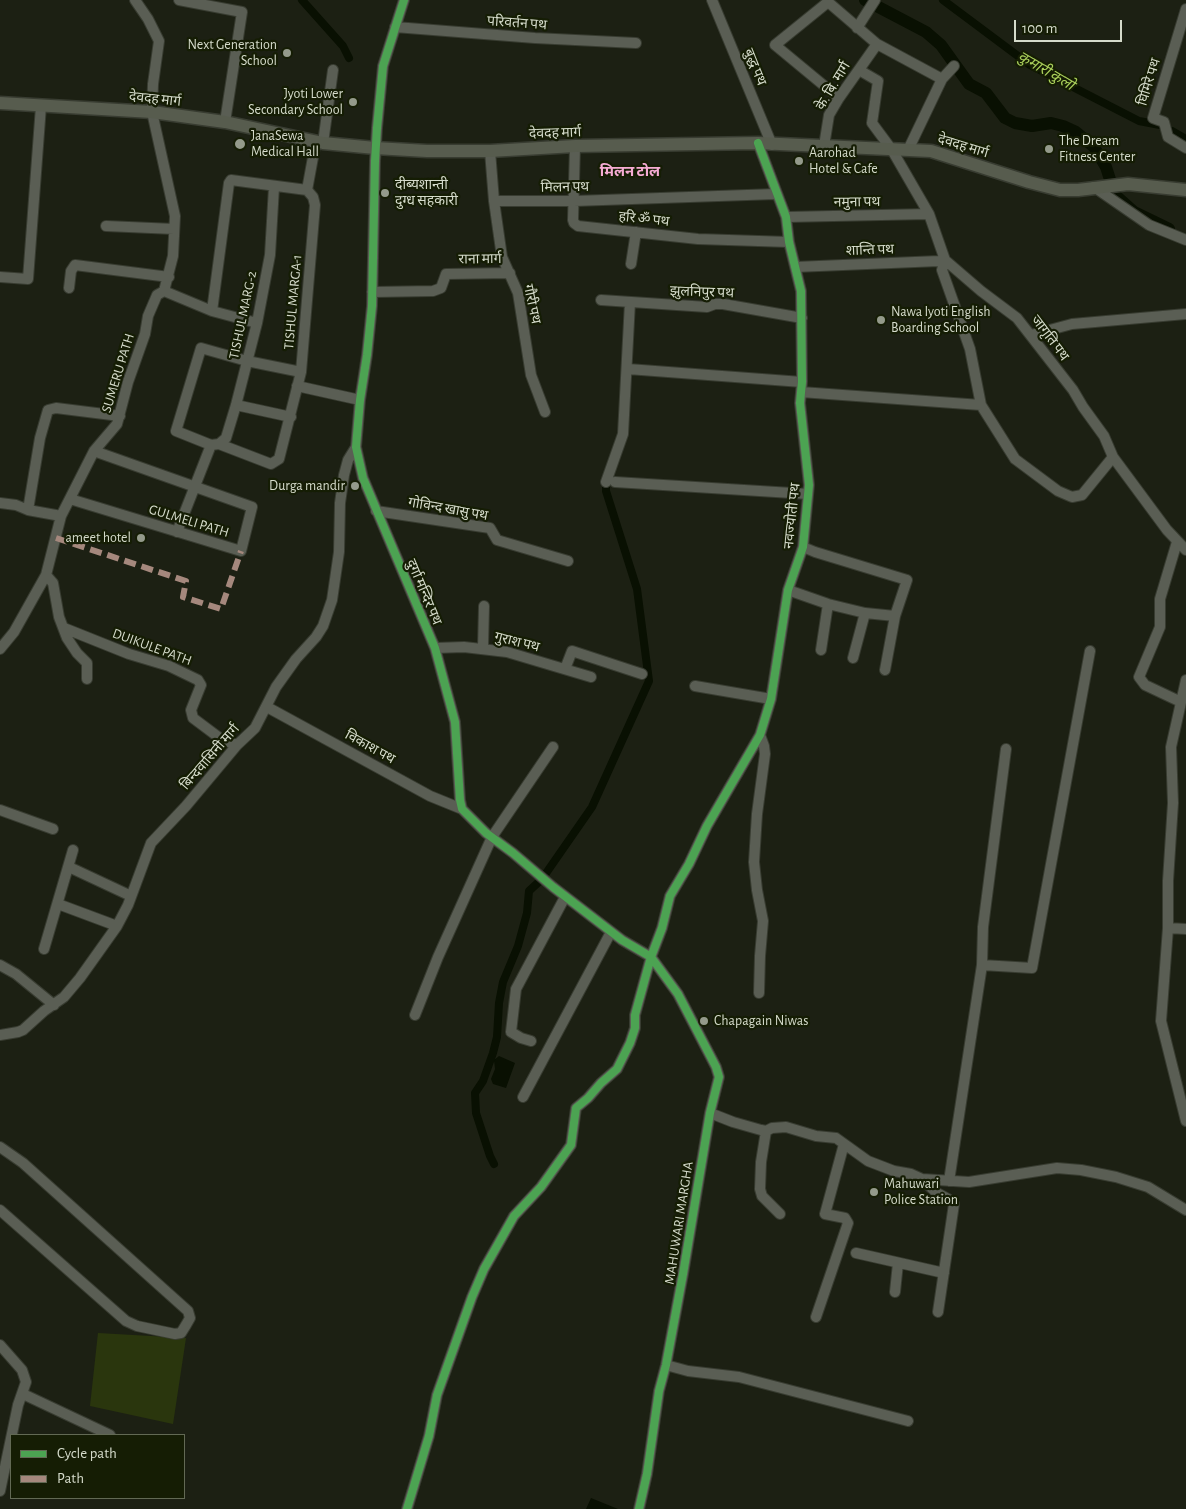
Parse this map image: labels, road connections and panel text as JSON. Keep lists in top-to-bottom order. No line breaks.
{"streets":{"main road":["देवदह मार्ग"],"street":["परिवर्तन पथ","बुद्ध पथ","घिमिरे पथ","के. बि. मार्ग","मिलन पथ","नमुना पथ","हरि ॐ पथ","शान्ति पथ","राना मार्ग","झुलनिपुर पथ","TISHUL MARGA-1","गौरी पथ","TISHUL MARG-2","जागृति पथ","SUMERU PATH","गोविन्द खासु पथ","नवज्योती पथ","GULMELI PATH","दुर्गा मन्दिर पथ","गुराश पथ","DUIKULE PATH","विकाश पथ","बिन्दवासिनी मार्ग","MAHUWARI MARGHA"]},"crossings":[["परिवर्तन पथ","दुर्गा मन्दिर पथ"],["बुद्ध पथ","देवदह मार्ग"],["के. बि. मार्ग","देवदह मार्ग"],["देवदह मार्ग","हरि ॐ पथ"],["देवदह मार्ग","SUMERU PATH"],["देवदह मार्ग","नवज्योती पथ"],["देवदह मार्ग","दुर्गा मन्दिर पथ"],["मिलन पथ","हरि ॐ पथ"],["मिलन पथ","गौरी पथ"],["मिलन पथ","नवज्योती पथ"],["नमुना पथ","नवज्योती पथ"],["हरि ॐ पथ","नवज्योती पथ"],["शान्ति पथ","जागृति पथ"],["शान्ति पथ","नवज्योती पथ"],["राना मार्ग","गौरी पथ"],["राना मार्ग","दुर्गा मन्दिर पथ"],["झुलनिपुर पथ","नवज्योती पथ"],["TISHUL MARGA-1","TISHUL MARG-2"],["TISHUL MARG-2","GULMELI PATH"],["SUMERU PATH","GULMELI PATH"],["गोविन्द खासु पथ","दुर्गा मन्दिर पथ"],["नवज्योती पथ","MAHUWARI MARGHA"],["दुर्गा मन्दिर पथ","गुराश पथ"],["दुर्गा मन्दिर पथ","विकाश पथ"],["दुर्गा मन्दिर पथ","बिन्दवासिनी मार्ग"],["DUIKULE PATH","बिन्दवासिनी मार्ग"],["विकाश पथ","बिन्दवासिनी मार्ग"]],"districts":["मिलन टोल"],"water":["कुमारी कुलो"],"places":["Next Generation School","Jyoti Lower Secondary School","JanaSewa Medical Hall","The Dream Fitness Center","Aarohad Hotel & Cafe","दीब्यशान्ती दुग्ध सहकारी","Nawa Iyoti English Boarding School","Durga mandir","ameet hotel","Chapagain Niwas","Mahuwari Police Station"],"legend":["Cycle path","Path"],"scale_bar":"100 m"}
